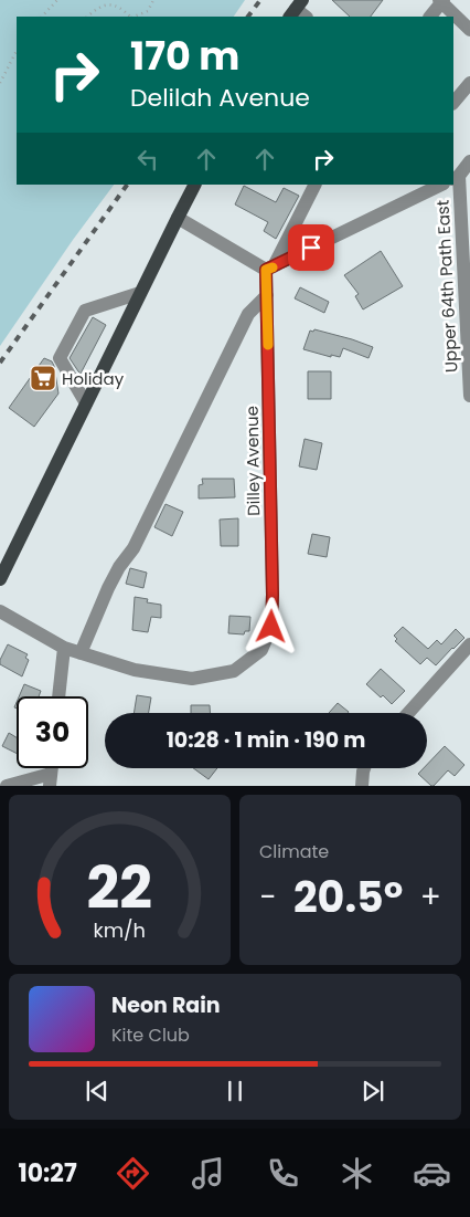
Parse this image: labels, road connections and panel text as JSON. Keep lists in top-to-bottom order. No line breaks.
{"streets":{"street":["Upper 64th Path East","Dilley Avenue"]},"places":{"supermarket":["Holiday"]},"page":{"turn":["170 m","Delilah Avenue"],"limit":"30","trip":"10:28 · 1 min · 190 m","tile":"Climate","heat":["−","20.5°","+"],"song":["Neon Rain","Kite Club"],"tabs":"10:27","gauge":["22","km/h"]}}
